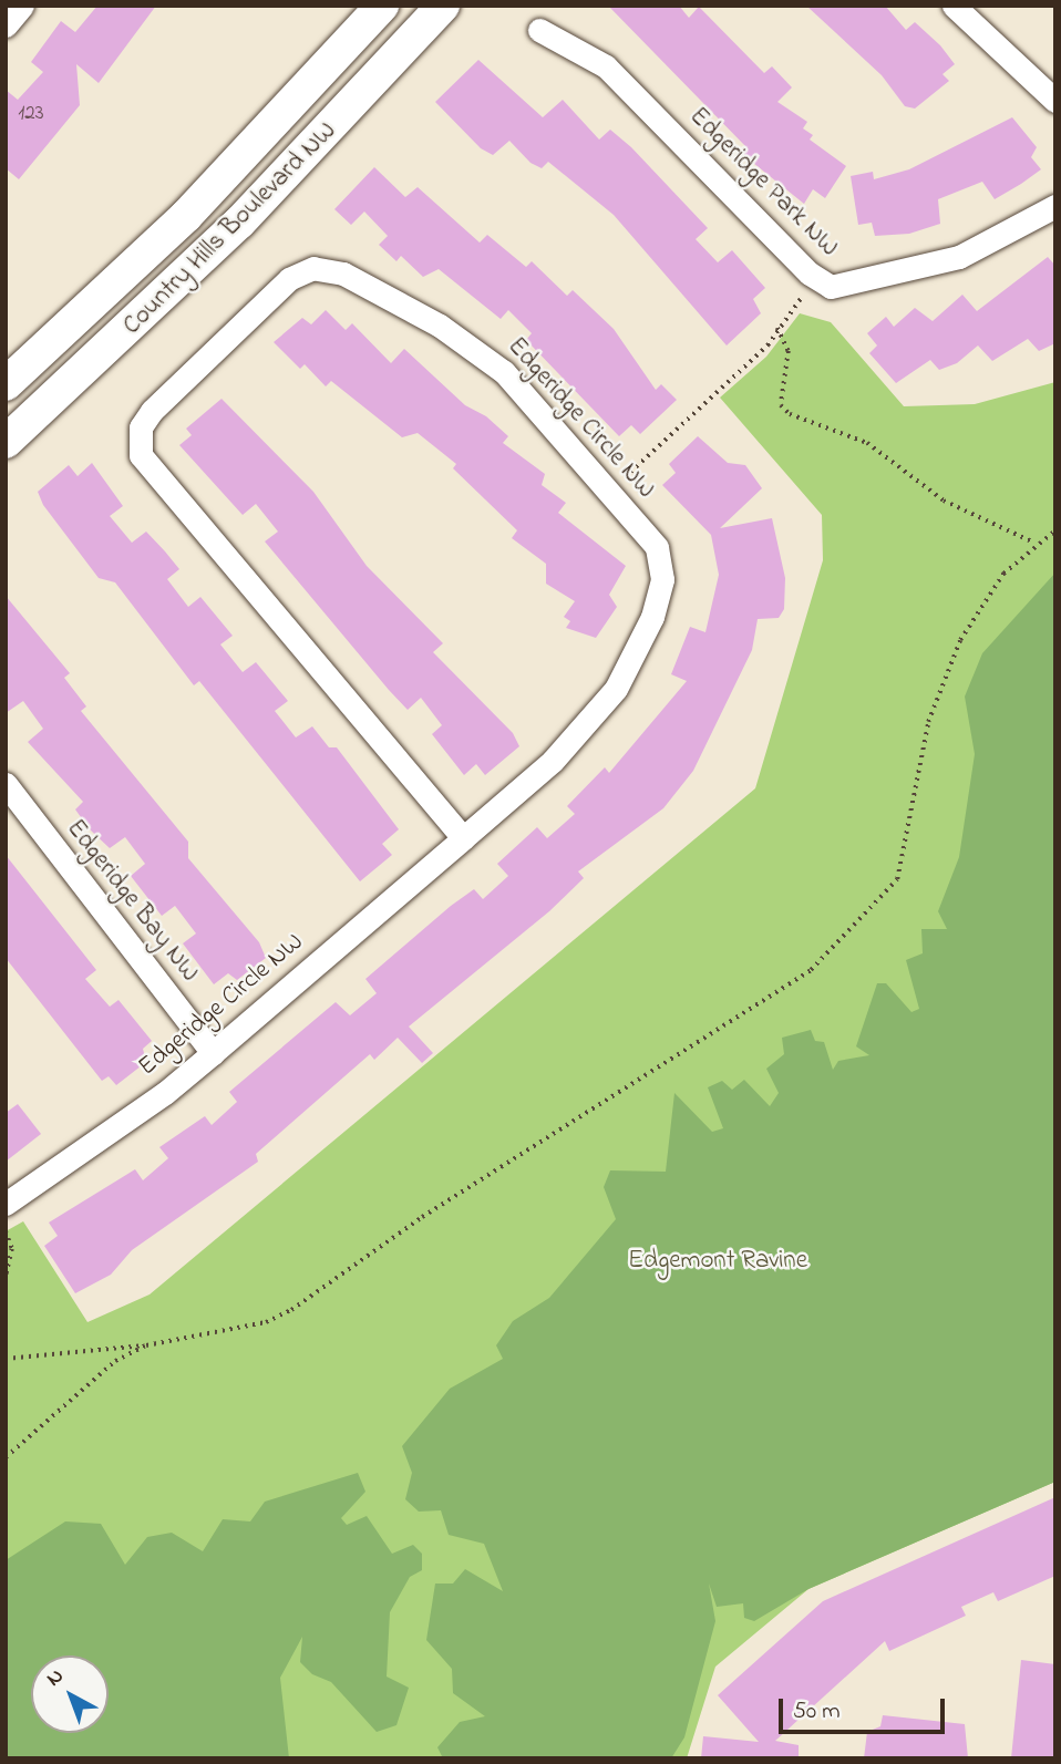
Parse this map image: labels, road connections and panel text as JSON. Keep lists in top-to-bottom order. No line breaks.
{"streets":{"main road":["Country Hills Boulevard NW"],"street":["Edgeridge Park NW","Edgeridge Circle NW","Edgeridge Bay NW"]},"crossings":[["Edgeridge Circle NW","Edgeridge Bay NW"]],"parks":["Edgemont Ravine"],"house_numbers":["123"],"scale_bar":"50 m","north":"top left"}
